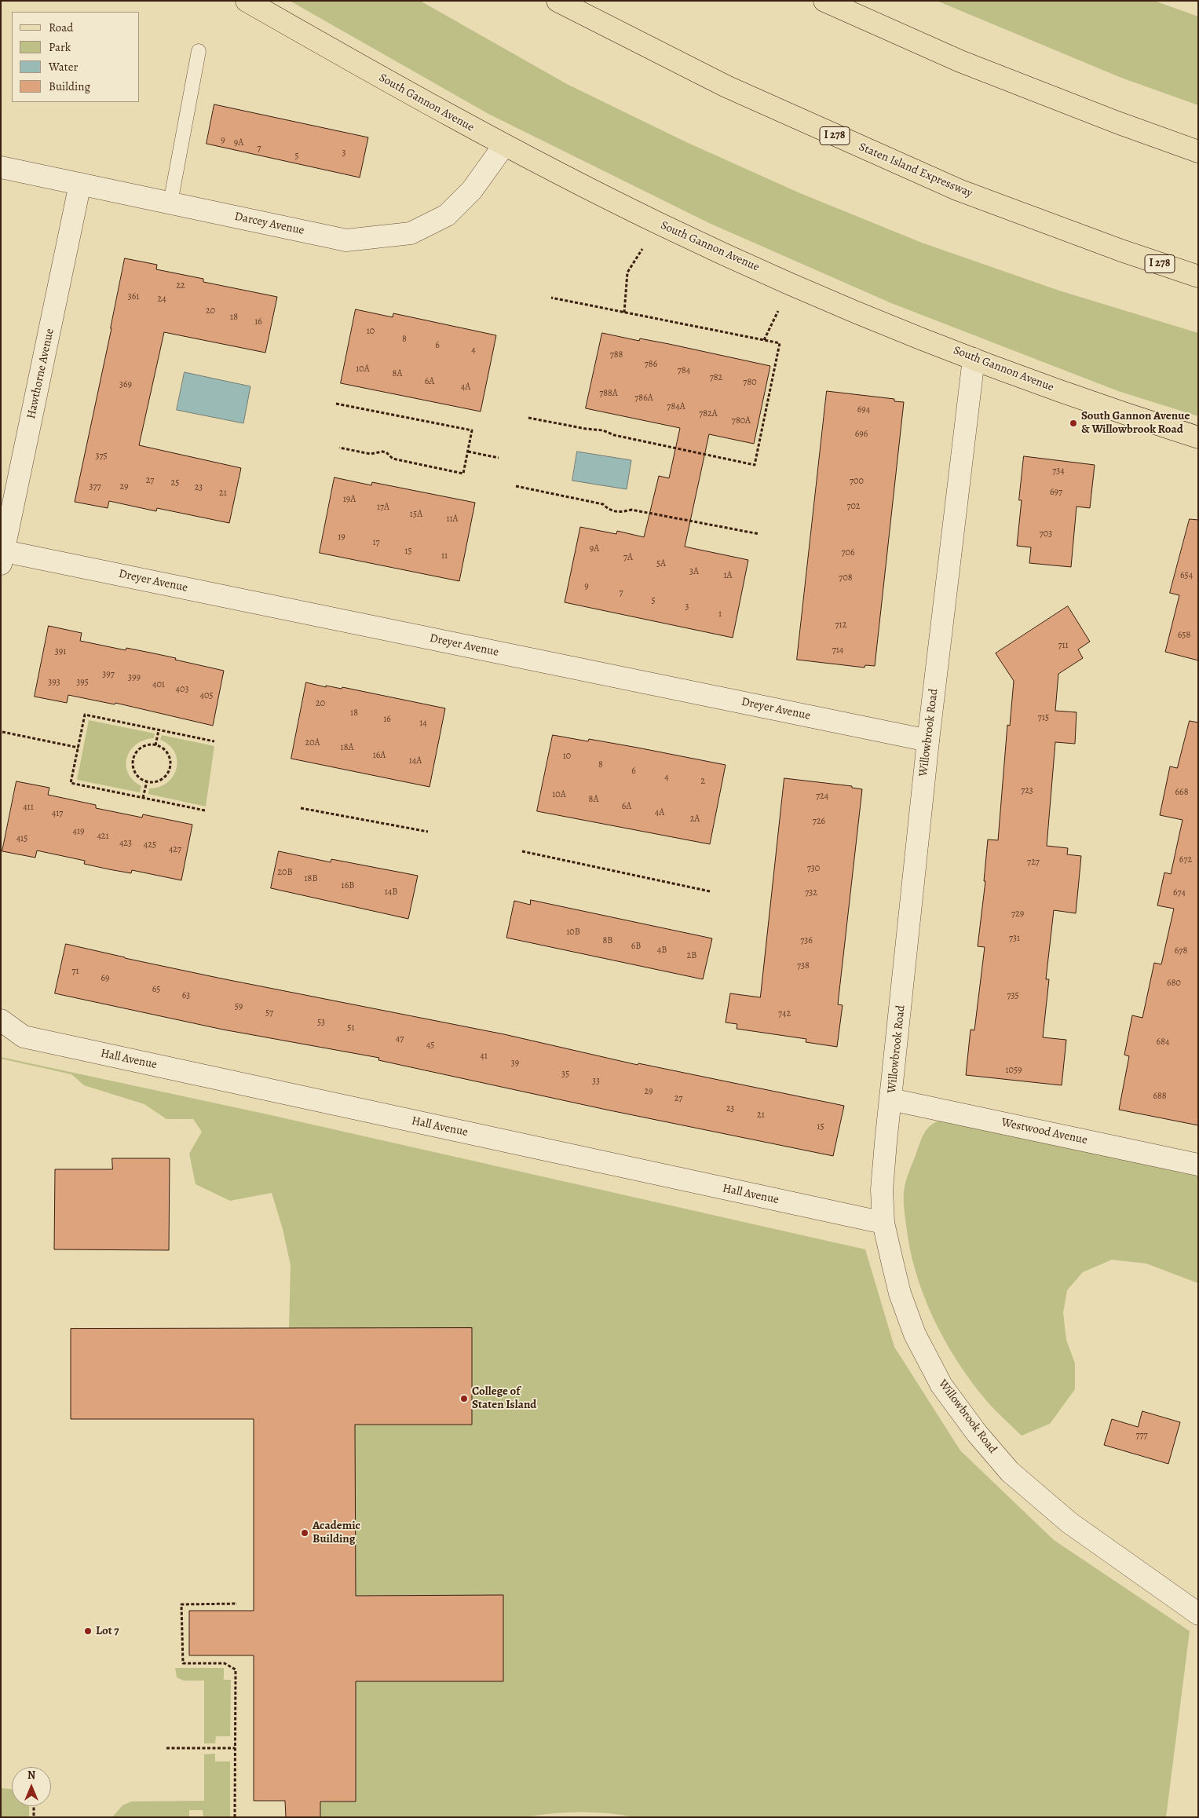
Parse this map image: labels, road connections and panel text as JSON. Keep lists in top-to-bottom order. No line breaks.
{"streets":{"main road":["South Gannon Avenue","I 278","Staten Island Expressway"],"street":["Darcey Avenue","Hawthorne Avenue","Dreyer Avenue","Willowbrook Road","Hall Avenue","Westwood Avenue"]},"crossings":[["South Gannon Avenue","Darcey Avenue"],["South Gannon Avenue","Willowbrook Road"],["Darcey Avenue","Hawthorne Avenue"],["Hawthorne Avenue","Dreyer Avenue"],["Dreyer Avenue","Willowbrook Road"],["Willowbrook Road","Hall Avenue"],["Willowbrook Road","Westwood Avenue"]],"places":["South Gannon Avenue & Willowbrook Road","College of Staten Island","Academic Building","Lot 7"],"house_numbers":["9","9A","7","3","5","22","361","24","20","18","16","10","8","6","4","788","786","10A","784","8A","782","6A","780","369","4A","788A","786A","784A","694","782A","780A","696","375","734","27","700","25","377","29","23","697","21","19A","702","17A","15A","11A","703","19","17","9A","15","706","11","7A","5A","3A","1A","654","708","9","7","5","3","1","712","658","711","714","391","397","399","393","395","401","403","405","20","18","715","16","14","20A","18A","16A","10","14A","8","6","4","2","723","668","10A","724","8A","6A","411","4A","417","2A","726","419","421","415","423","425","427","672","727","730","20B","18B","16B","14B","732","674","729","10B","731","8B","736","6B","4B","678","2B","738","71","69","680","65","63","735","59","57","742","53","51","47","684","45","41","39","1059","35","33","29","688","27","23","21","15","777"],"legend":["Road","Park","Water","Building"],"north":"top"}
